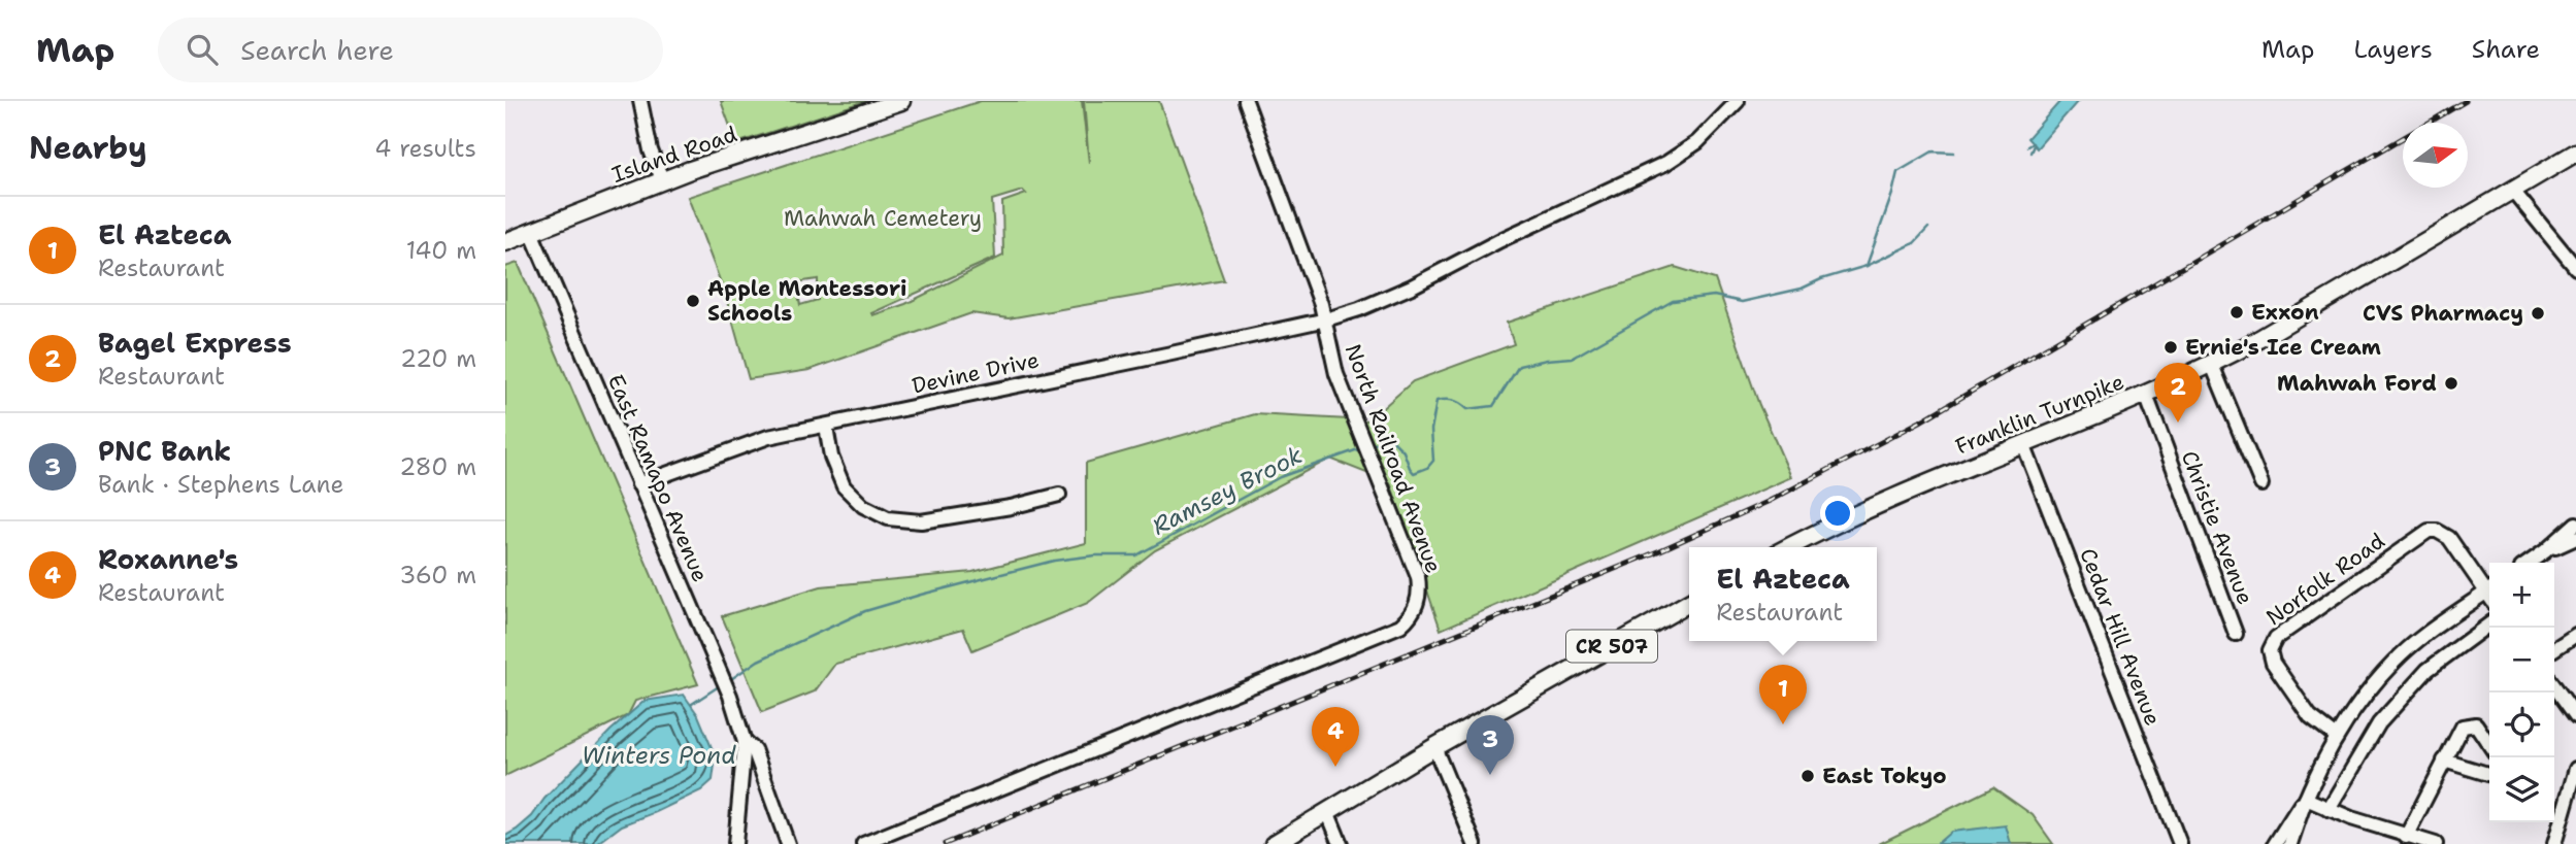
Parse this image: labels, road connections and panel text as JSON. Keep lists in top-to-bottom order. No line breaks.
{"streets":{"main road":["Island Road","Franklin Turnpike","CR 507"],"street":["Devine Drive","North Railroad Avenue","East Ramapo Avenue","Christie Avenue","Norfolk Road","Cedar Hill Avenue"]},"crossings":[["Island Road","East Ramapo Avenue"],["Devine Drive","North Railroad Avenue"],["Devine Drive","East Ramapo Avenue"],["Franklin Turnpike","Christie Avenue"],["Franklin Turnpike","Cedar Hill Avenue"]],"water":["Ramsey Brook","Winters Pond"],"parks":["Mahwah Cemetery"],"places":["Apple Montessori Schools","Exxon","CVS Pharmacy","Ernie's Ice Cream","Mahwah Ford","East Tokyo"],"north":"right","page":{"header":"Map","search":"Search here","nav":["Map","Layers","Share"],"heading":["Nearby","4 results"],"list":[{"mark":"1","name":"El Azteca","note":"Restaurant","value":"140 m"},{"mark":"2","name":"Bagel Express","note":"Restaurant","value":"220 m"},{"mark":"3","name":"PNC Bank","note":"Bank · Stephens Lane","value":"280 m"},{"mark":"4","name":"Roxanne's","note":"Restaurant","value":"360 m"}],"pins":["2","1","4","3"],"popup":["El Azteca","Restaurant"],"map_buttons":["+","−"]}}
